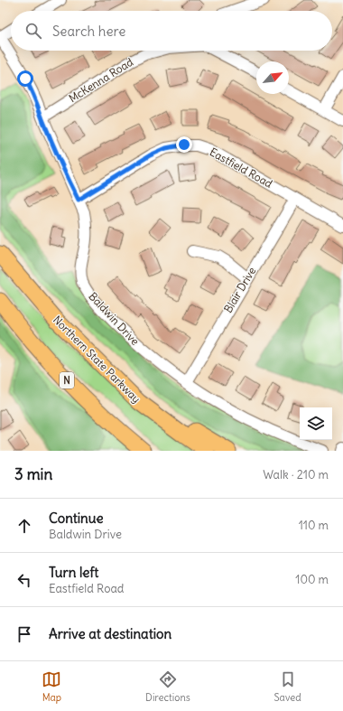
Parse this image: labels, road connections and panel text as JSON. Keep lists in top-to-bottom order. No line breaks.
{"streets":{"highway":["Northern State Parkway","N"],"street":["McKenna Road","Eastfield Road","Blair Drive","Baldwin Drive"]},"crossings":[["McKenna Road","Baldwin Drive"],["Eastfield Road","Blair Drive"],["Eastfield Road","Baldwin Drive"],["Blair Drive","Baldwin Drive"]],"north":"top right","page":{"search":"Search here","heading":["3 min","Walk · 210 m"],"list":[["Continue","Baldwin Drive","110 m"],["Turn left","Eastfield Road","100 m"],"Arrive at destination"],"nav":["Map","Directions","Saved"]}}
